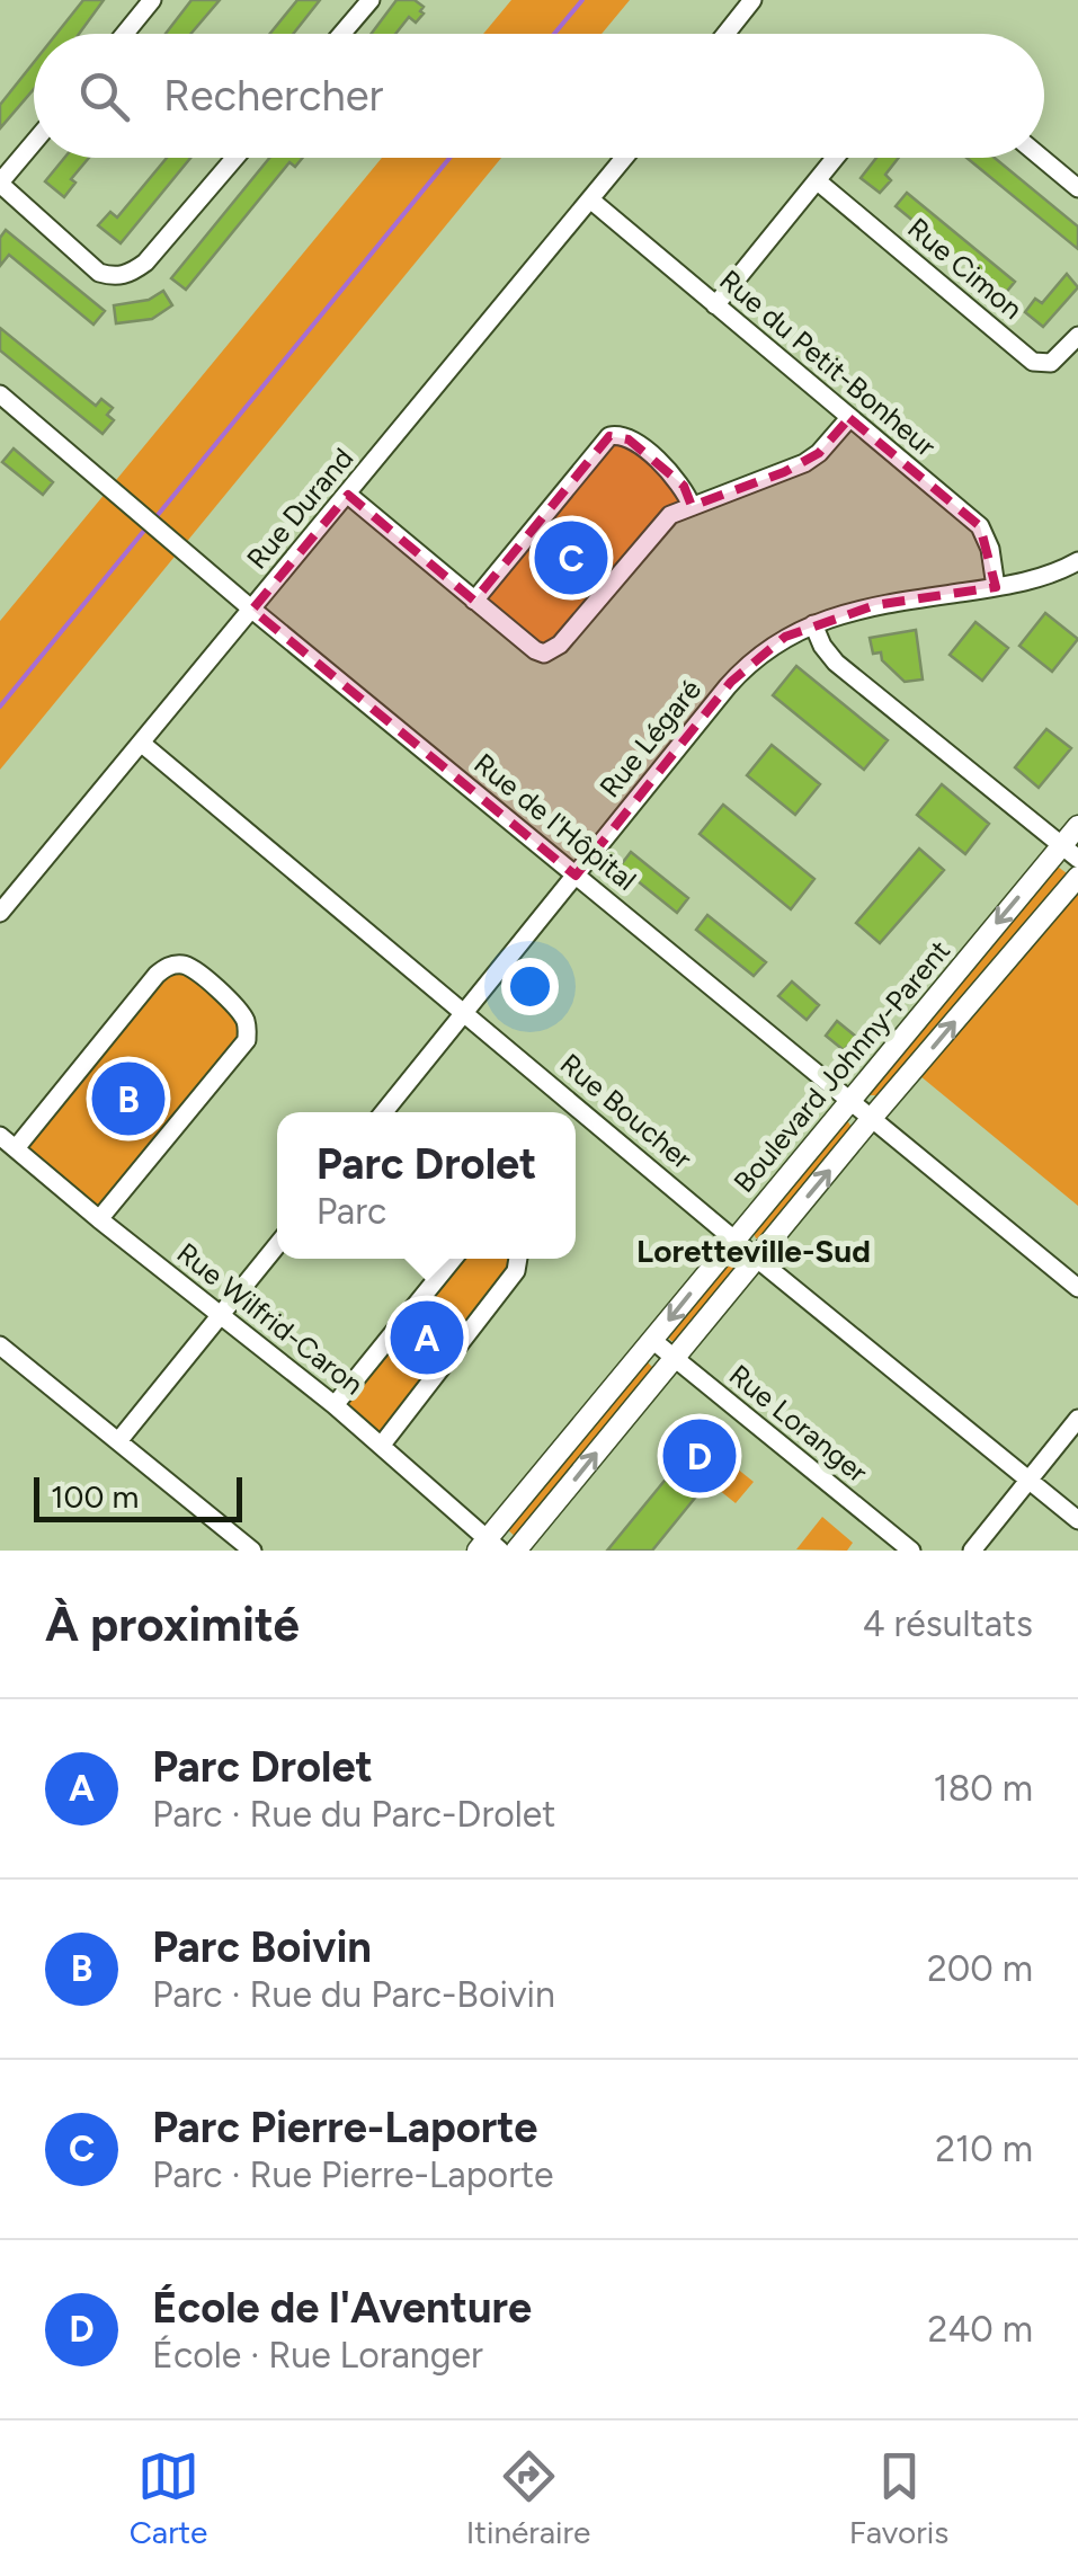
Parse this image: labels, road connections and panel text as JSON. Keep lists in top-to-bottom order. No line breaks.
{"streets":{"street":["Rue Cimon","Rue du Petit-Bonheur","Rue Durand","Rue Légaré","Rue de l'Hôpital","Boulevard Johnny-Parent","Rue Boucher","Rue Wilfrid-Caron","Rue Loranger"]},"crossings":[["Rue du Petit-Bonheur","Rue Durand"],["Rue du Petit-Bonheur","Rue Légaré"],["Rue Durand","Rue de l'Hôpital"],["Rue Durand","Rue Boucher"],["Rue Légaré","Rue de l'Hôpital"],["Rue Légaré","Rue Boucher"],["Rue de l'Hôpital","Boulevard Johnny-Parent"],["Boulevard Johnny-Parent","Rue Boucher"],["Boulevard Johnny-Parent","Rue Wilfrid-Caron"],["Boulevard Johnny-Parent","Rue Loranger"]],"districts":["Loretteville-Sud"],"scale_bar":"100 m","page":{"search":"Rechercher","pins":["C","B","A","D"],"popup":["Parc Drolet","Parc"],"scale":"100 m","heading":["À proximité","4 résultats"],"list":[{"mark":"A","name":"Parc Drolet","note":"Parc · Rue du Parc-Drolet","value":"180 m"},{"mark":"B","name":"Parc Boivin","note":"Parc · Rue du Parc-Boivin","value":"200 m"},{"mark":"C","name":"Parc Pierre-Laporte","note":"Parc · Rue Pierre-Laporte","value":"210 m"},{"mark":"D","name":"École de l'Aventure","note":"École · Rue Loranger","value":"240 m"}],"nav":["Carte","Itinéraire","Favoris"]}}
